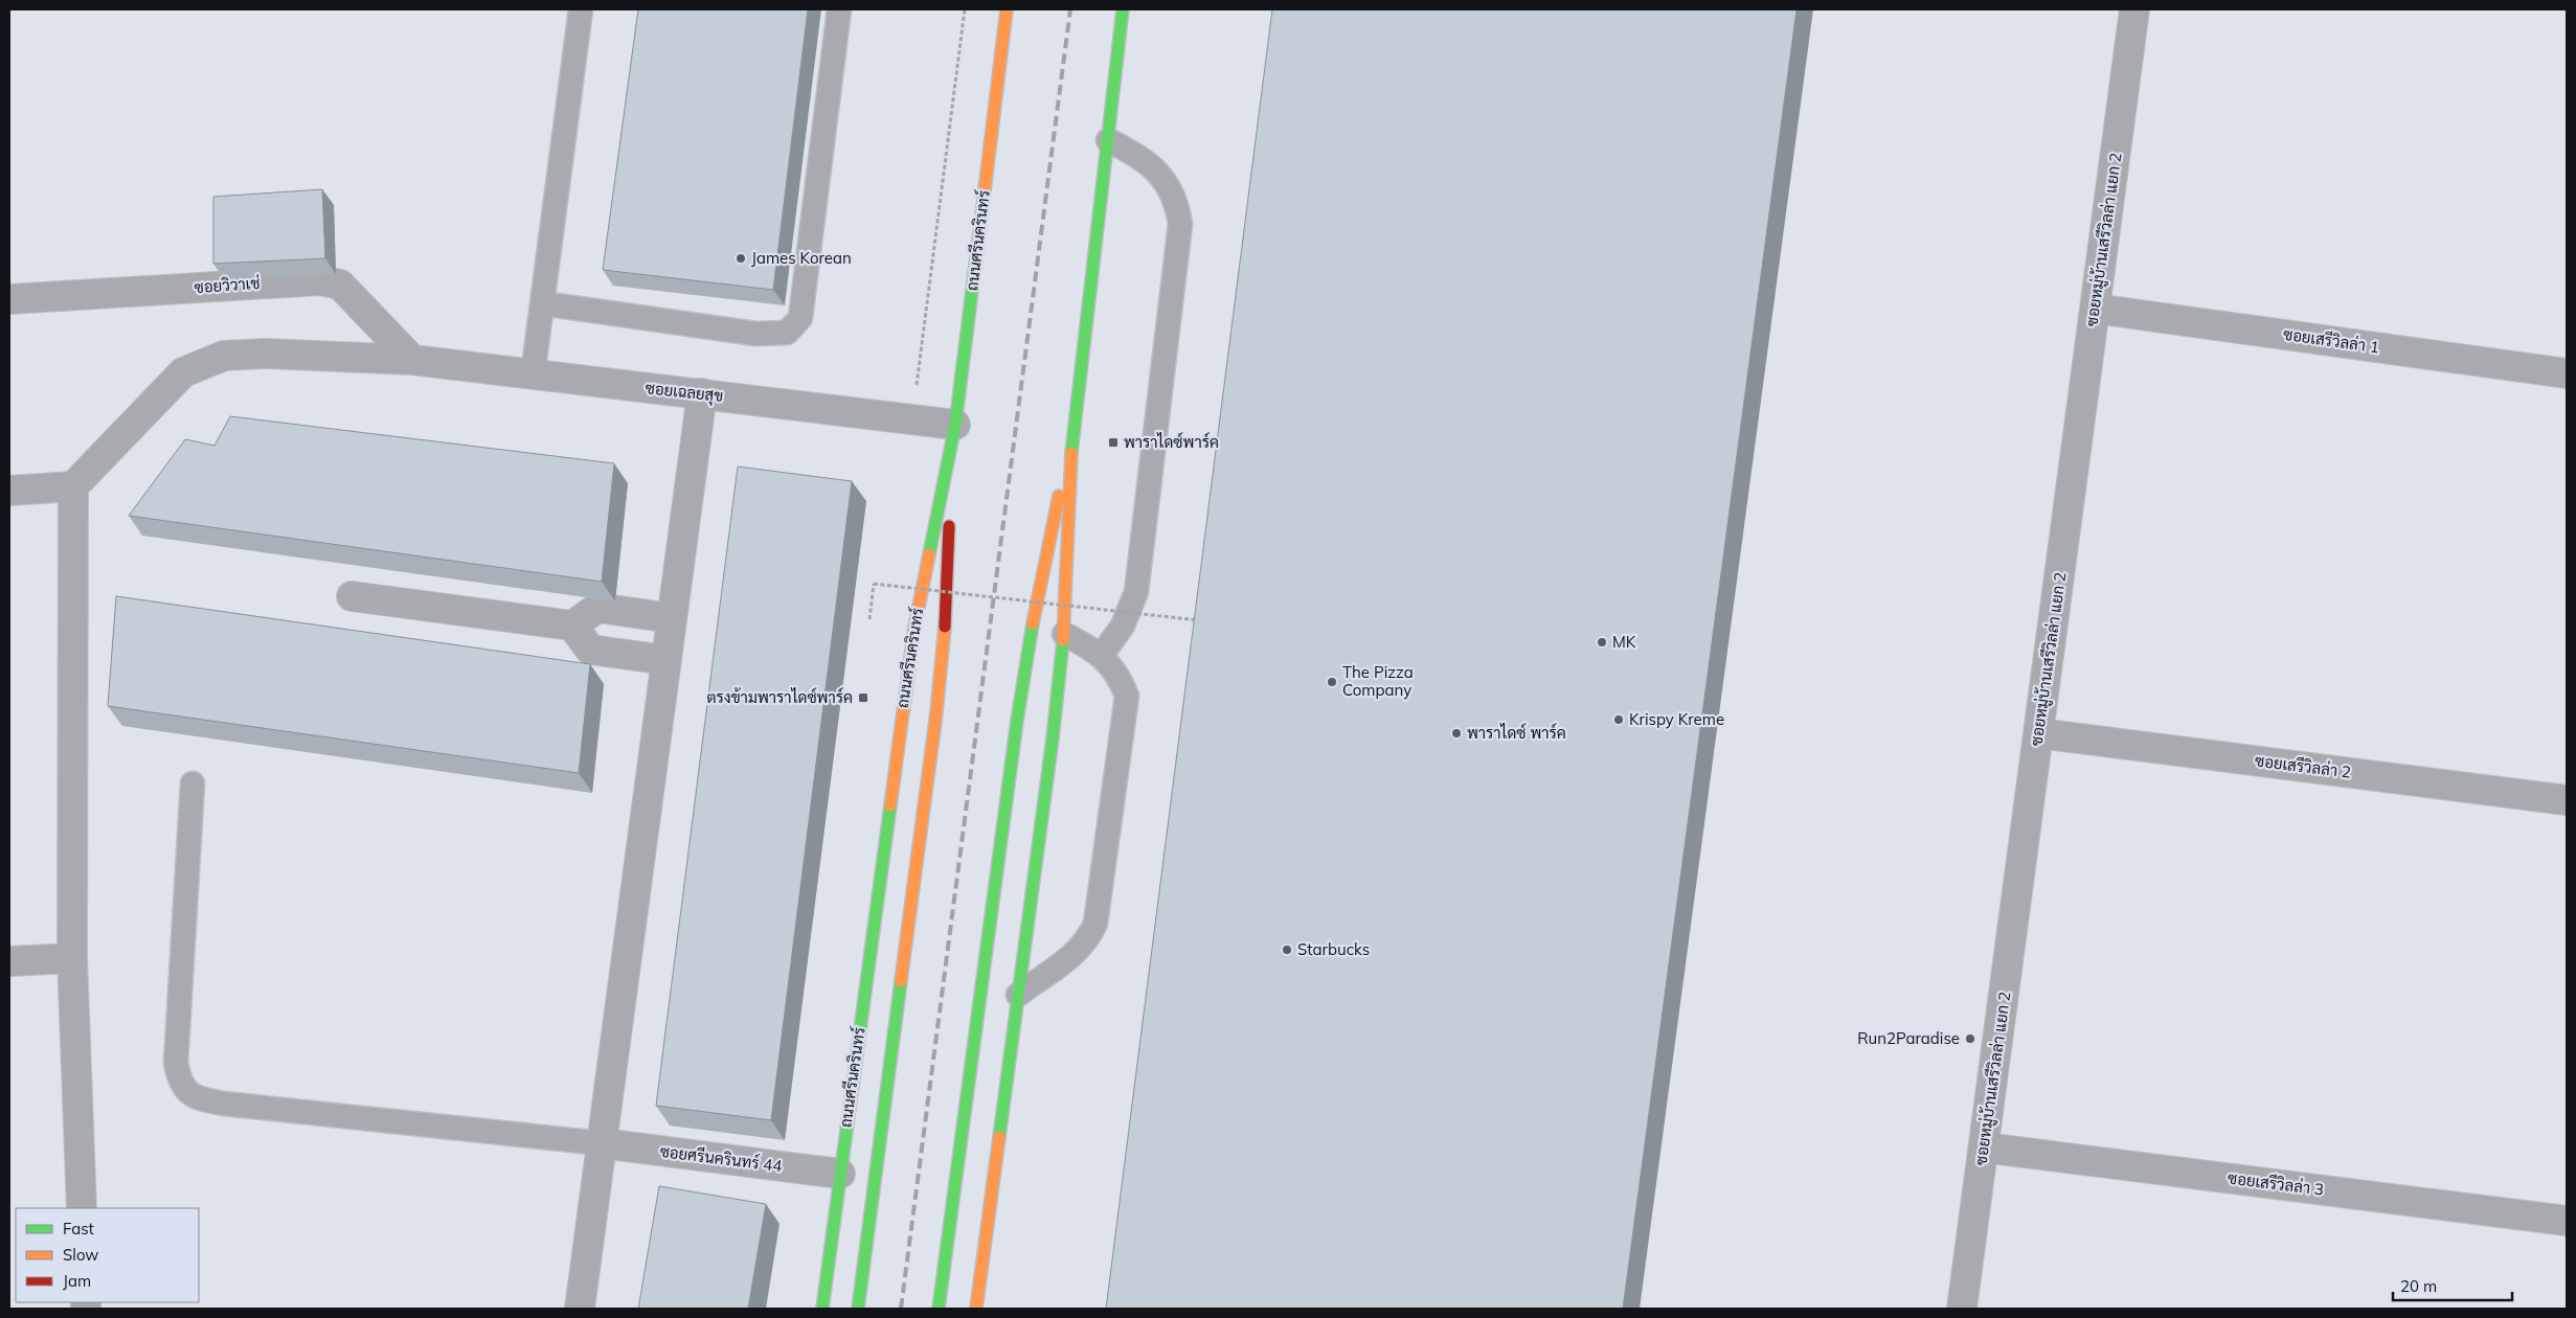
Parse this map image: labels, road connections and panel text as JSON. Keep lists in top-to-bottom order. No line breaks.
{"streets":{"main road":["ถนนศรีนครินทร์"],"street":["ซอยหมู่บ้านเสรีวิลล่า แยก 2","ซอยวิวาเช่","ซอยเสรีวิลล่า 1","ซอยเฉลยสุข","ซอยเสรีวิลล่า 2","ซอยศรีนครินทร์ 44","ซอยเสรีวิลล่า 3"]},"crossings":[["ซอยหมู่บ้านเสรีวิลล่า แยก 2","ซอยเสรีวิลล่า 1"],["ซอยหมู่บ้านเสรีวิลล่า แยก 2","ซอยเสรีวิลล่า 2"],["ซอยหมู่บ้านเสรีวิลล่า แยก 2","ซอยเสรีวิลล่า 3"],["ถนนศรีนครินทร์","ซอยเฉลยสุข"],["ถนนศรีนครินทร์","ซอยศรีนครินทร์ 44"],["ซอยวิวาเช่","ซอยเฉลยสุข"]],"places":{"other":["James Korean","MK","The Pizza Company","Krispy Kreme","พาราไดซ์ พาร์ค","Starbucks","Run2Paradise"],"transit":["พาราไดซ์พาร์ค","ตรงข้ามพาราไดซ์พาร์ค"]},"legend":["Fast","Slow","Jam"],"scale_bar":"20 m"}
